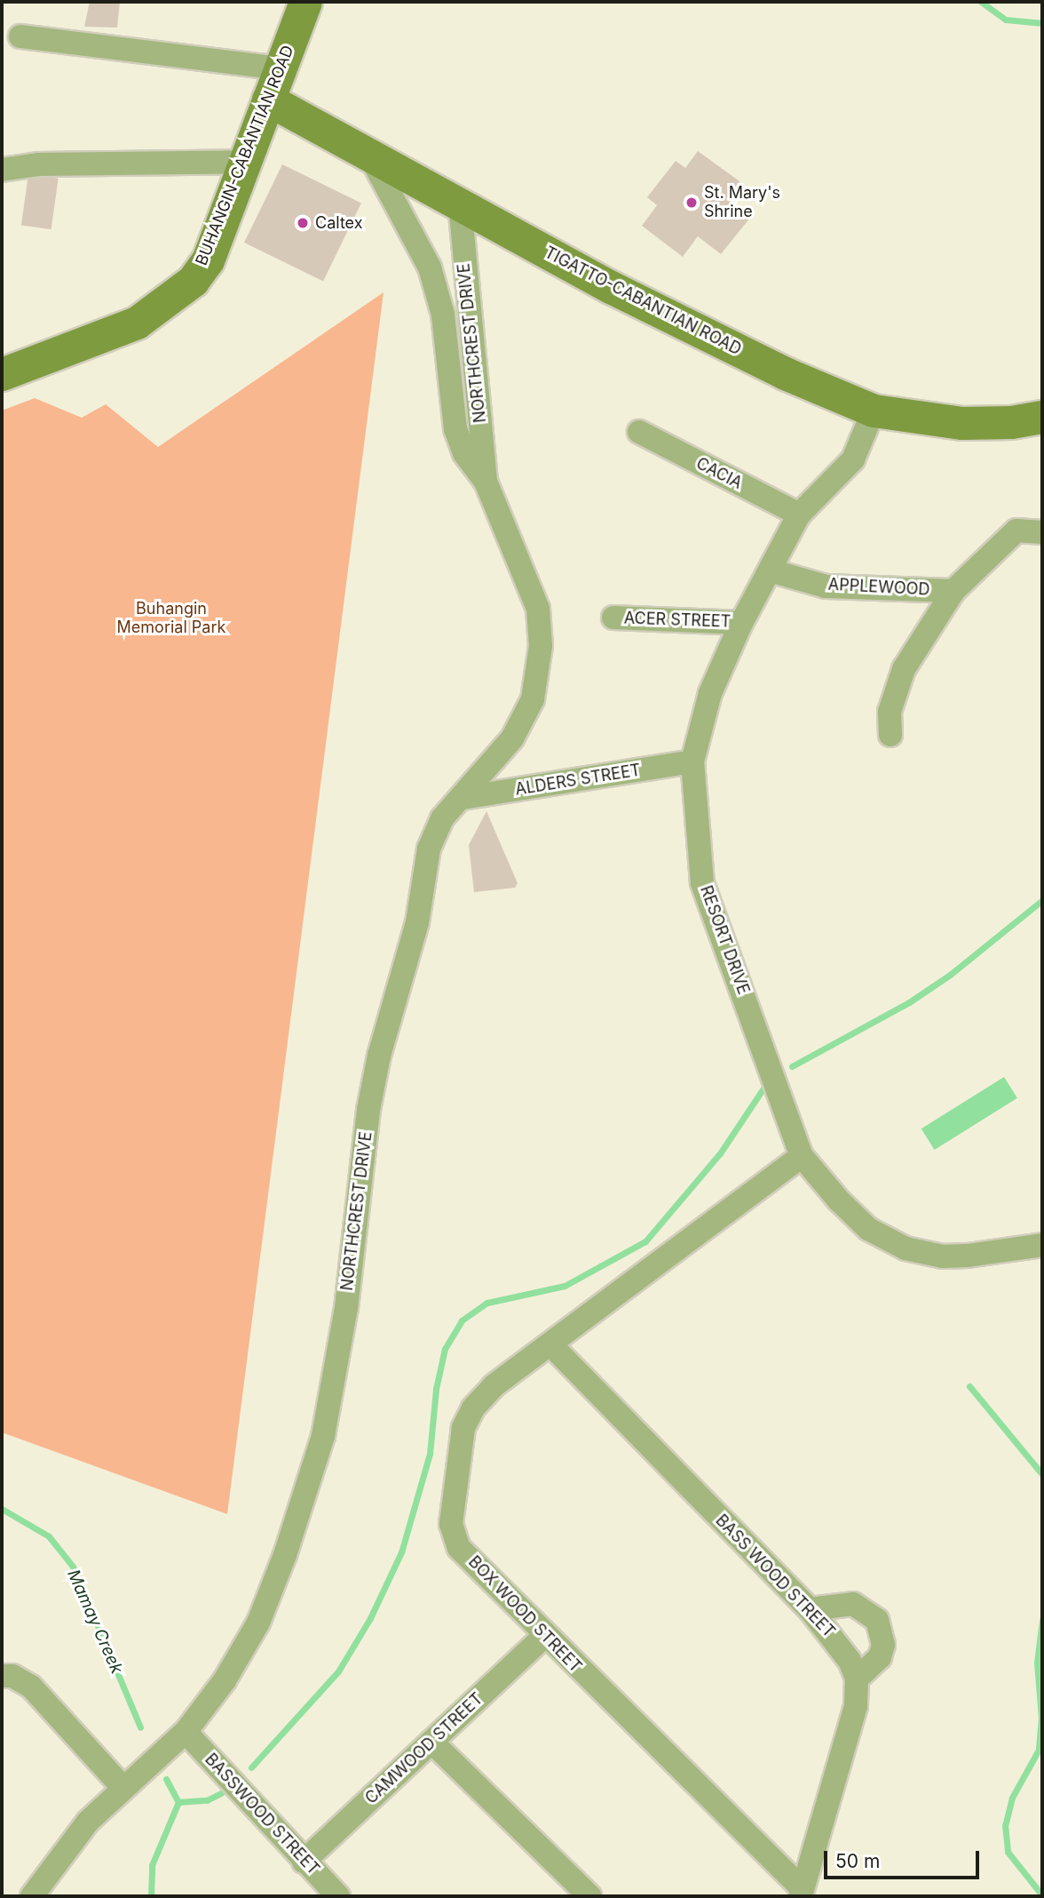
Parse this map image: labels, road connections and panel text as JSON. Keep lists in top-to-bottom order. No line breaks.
{"streets":{"street":["BUHANGIN-CABANTIAN ROAD","TIGATTO-CABANTIAN ROAD","NORTHCREST DRIVE","CACIA","APPLEWOOD","ACER STREET","ALDERS STREET","RESORT DRIVE","BASS WOOD STREET","BOX WOOD STREET","CAMWOOD STREET","BASSWOOD STREET"]},"crossings":[["BUHANGIN-CABANTIAN ROAD","TIGATTO-CABANTIAN ROAD"],["TIGATTO-CABANTIAN ROAD","NORTHCREST DRIVE"],["TIGATTO-CABANTIAN ROAD","RESORT DRIVE"],["NORTHCREST DRIVE","ALDERS STREET"],["NORTHCREST DRIVE","BASSWOOD STREET"],["CACIA","RESORT DRIVE"],["APPLEWOOD","RESORT DRIVE"],["ACER STREET","RESORT DRIVE"],["ALDERS STREET","RESORT DRIVE"],["RESORT DRIVE","BOX WOOD STREET"],["BASS WOOD STREET","BOX WOOD STREET"],["BOX WOOD STREET","CAMWOOD STREET"],["CAMWOOD STREET","BASSWOOD STREET"]],"water":["Mamay Creek"],"parks":["Buhangin Memorial Park"],"places":["St. Mary's Shrine","Caltex"],"scale_bar":"50 m"}
